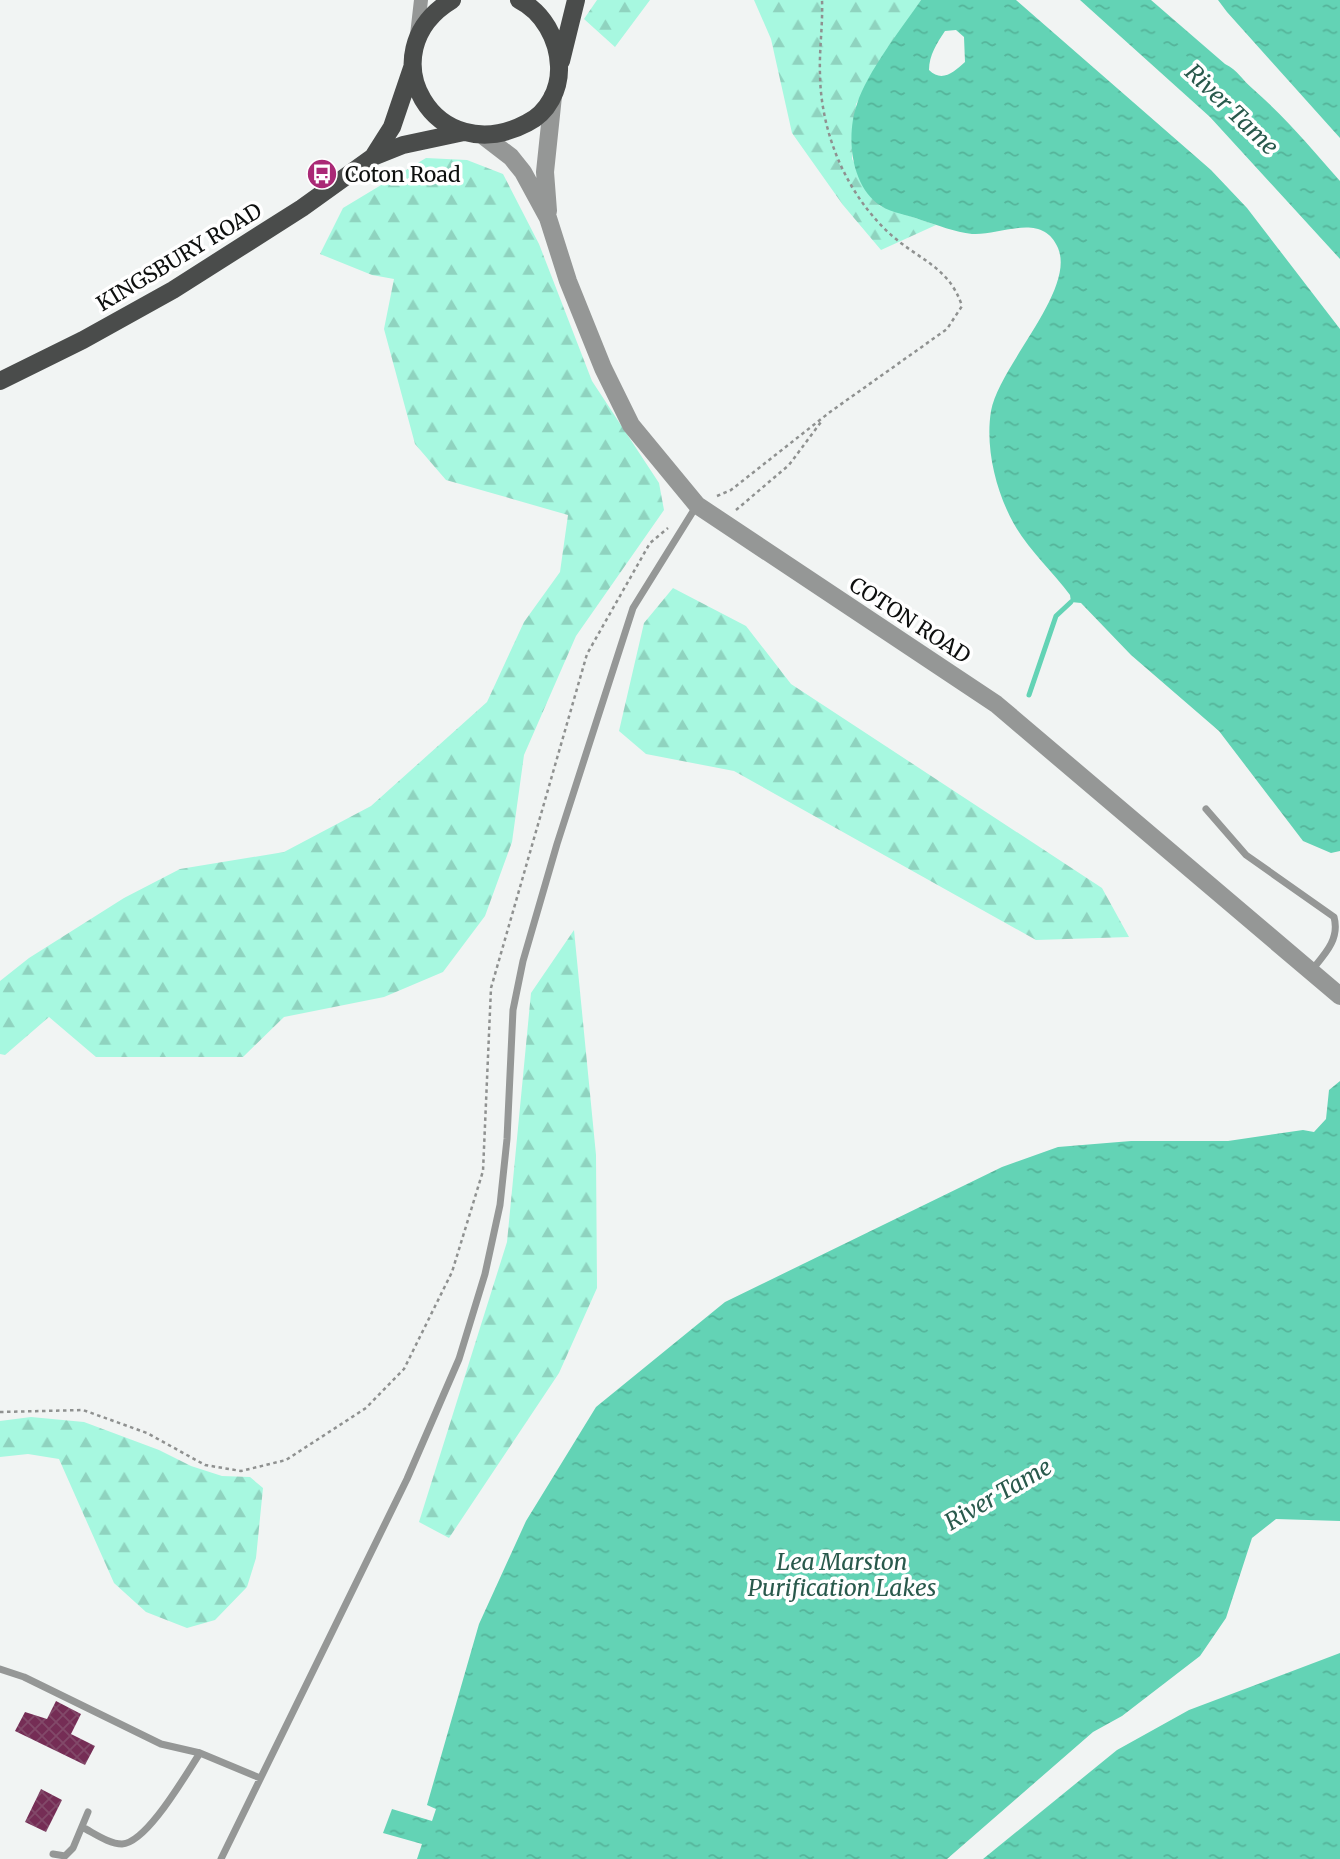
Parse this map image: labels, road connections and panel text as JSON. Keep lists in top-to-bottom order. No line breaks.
{"streets":{"main road":["KINGSBURY ROAD"],"street":["COTON ROAD"]},"water":["River Tame","Lea Marston Purification Lakes"],"places":{"bus stop":["Coton Road"]}}
